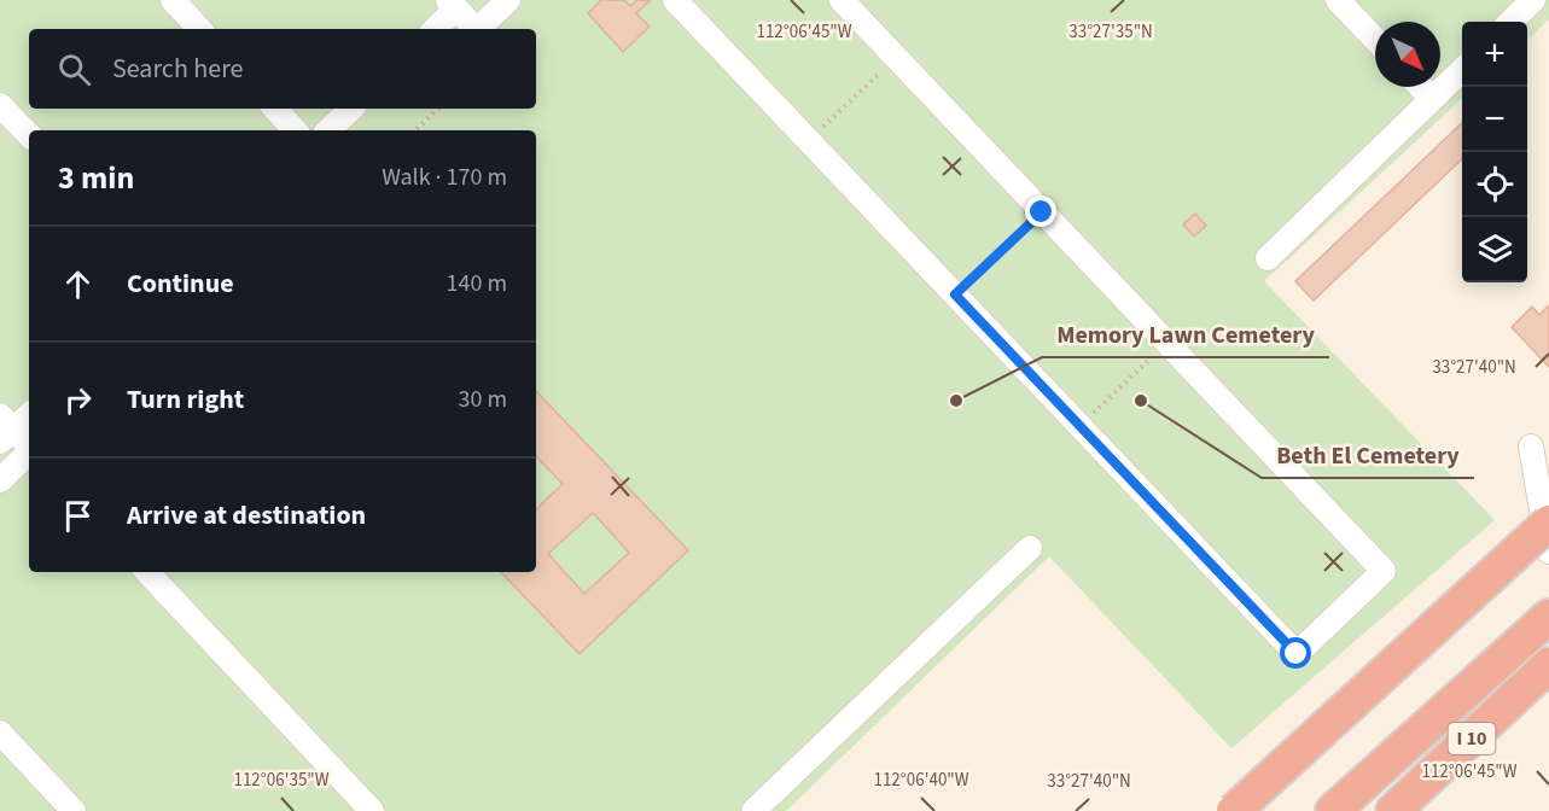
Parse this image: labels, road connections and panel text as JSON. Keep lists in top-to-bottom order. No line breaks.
{"streets":{"highway":["I 10"]},"places":["Memory Lawn Cemetery","Beth El Cemetery"],"north":"bottom right","page":{"map_buttons":["+","−"],"search":"Search here","heading":["3 min","Walk · 170 m"],"list":[["Continue","140 m"],["Turn right","30 m"],"Arrive at destination"]},"coordinates":["33°27'35\"N","112°06'45\"W","33°27'40\"N","112°06'35\"W","112°06'40\"W"]}
